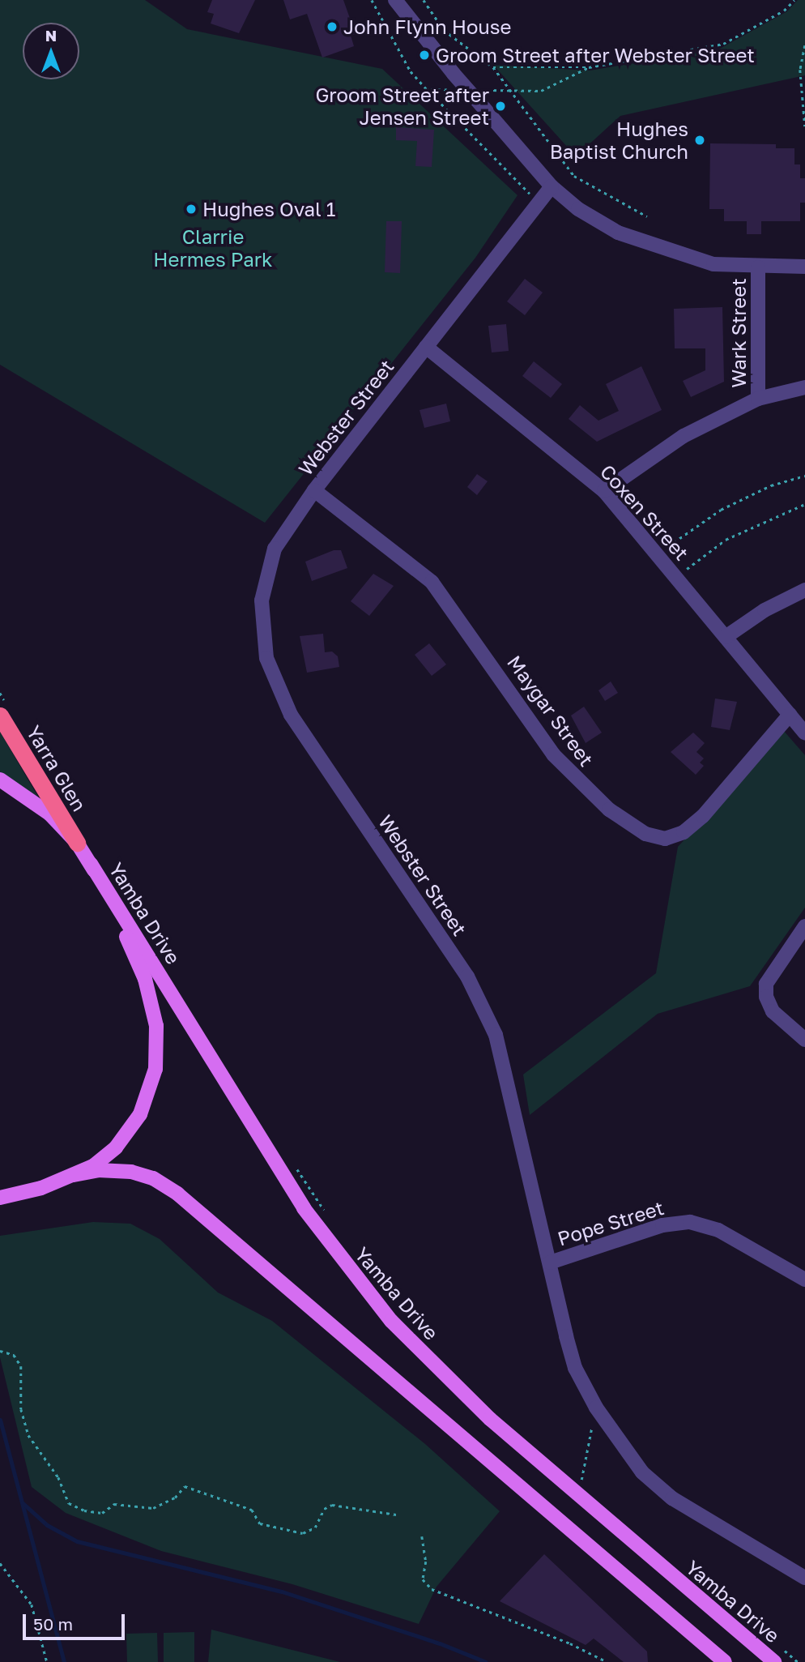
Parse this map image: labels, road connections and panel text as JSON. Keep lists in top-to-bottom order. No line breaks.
{"streets":{"highway":["Yarra Glen"],"main road":["Yamba Drive"],"street":["Wark Street","Webster Street","Coxen Street","Maygar Street","Pope Street"]},"crossings":[["Webster Street","Coxen Street"],["Webster Street","Maygar Street"],["Webster Street","Pope Street"],["Coxen Street","Maygar Street"]],"parks":["Clarrie Hermes Park"],"places":["John Flynn House","Groom Street after Webster Street","Groom Street after Jensen Street","Hughes Baptist Church","Hughes Oval 1"],"scale_bar":"50 m","north":"top"}
